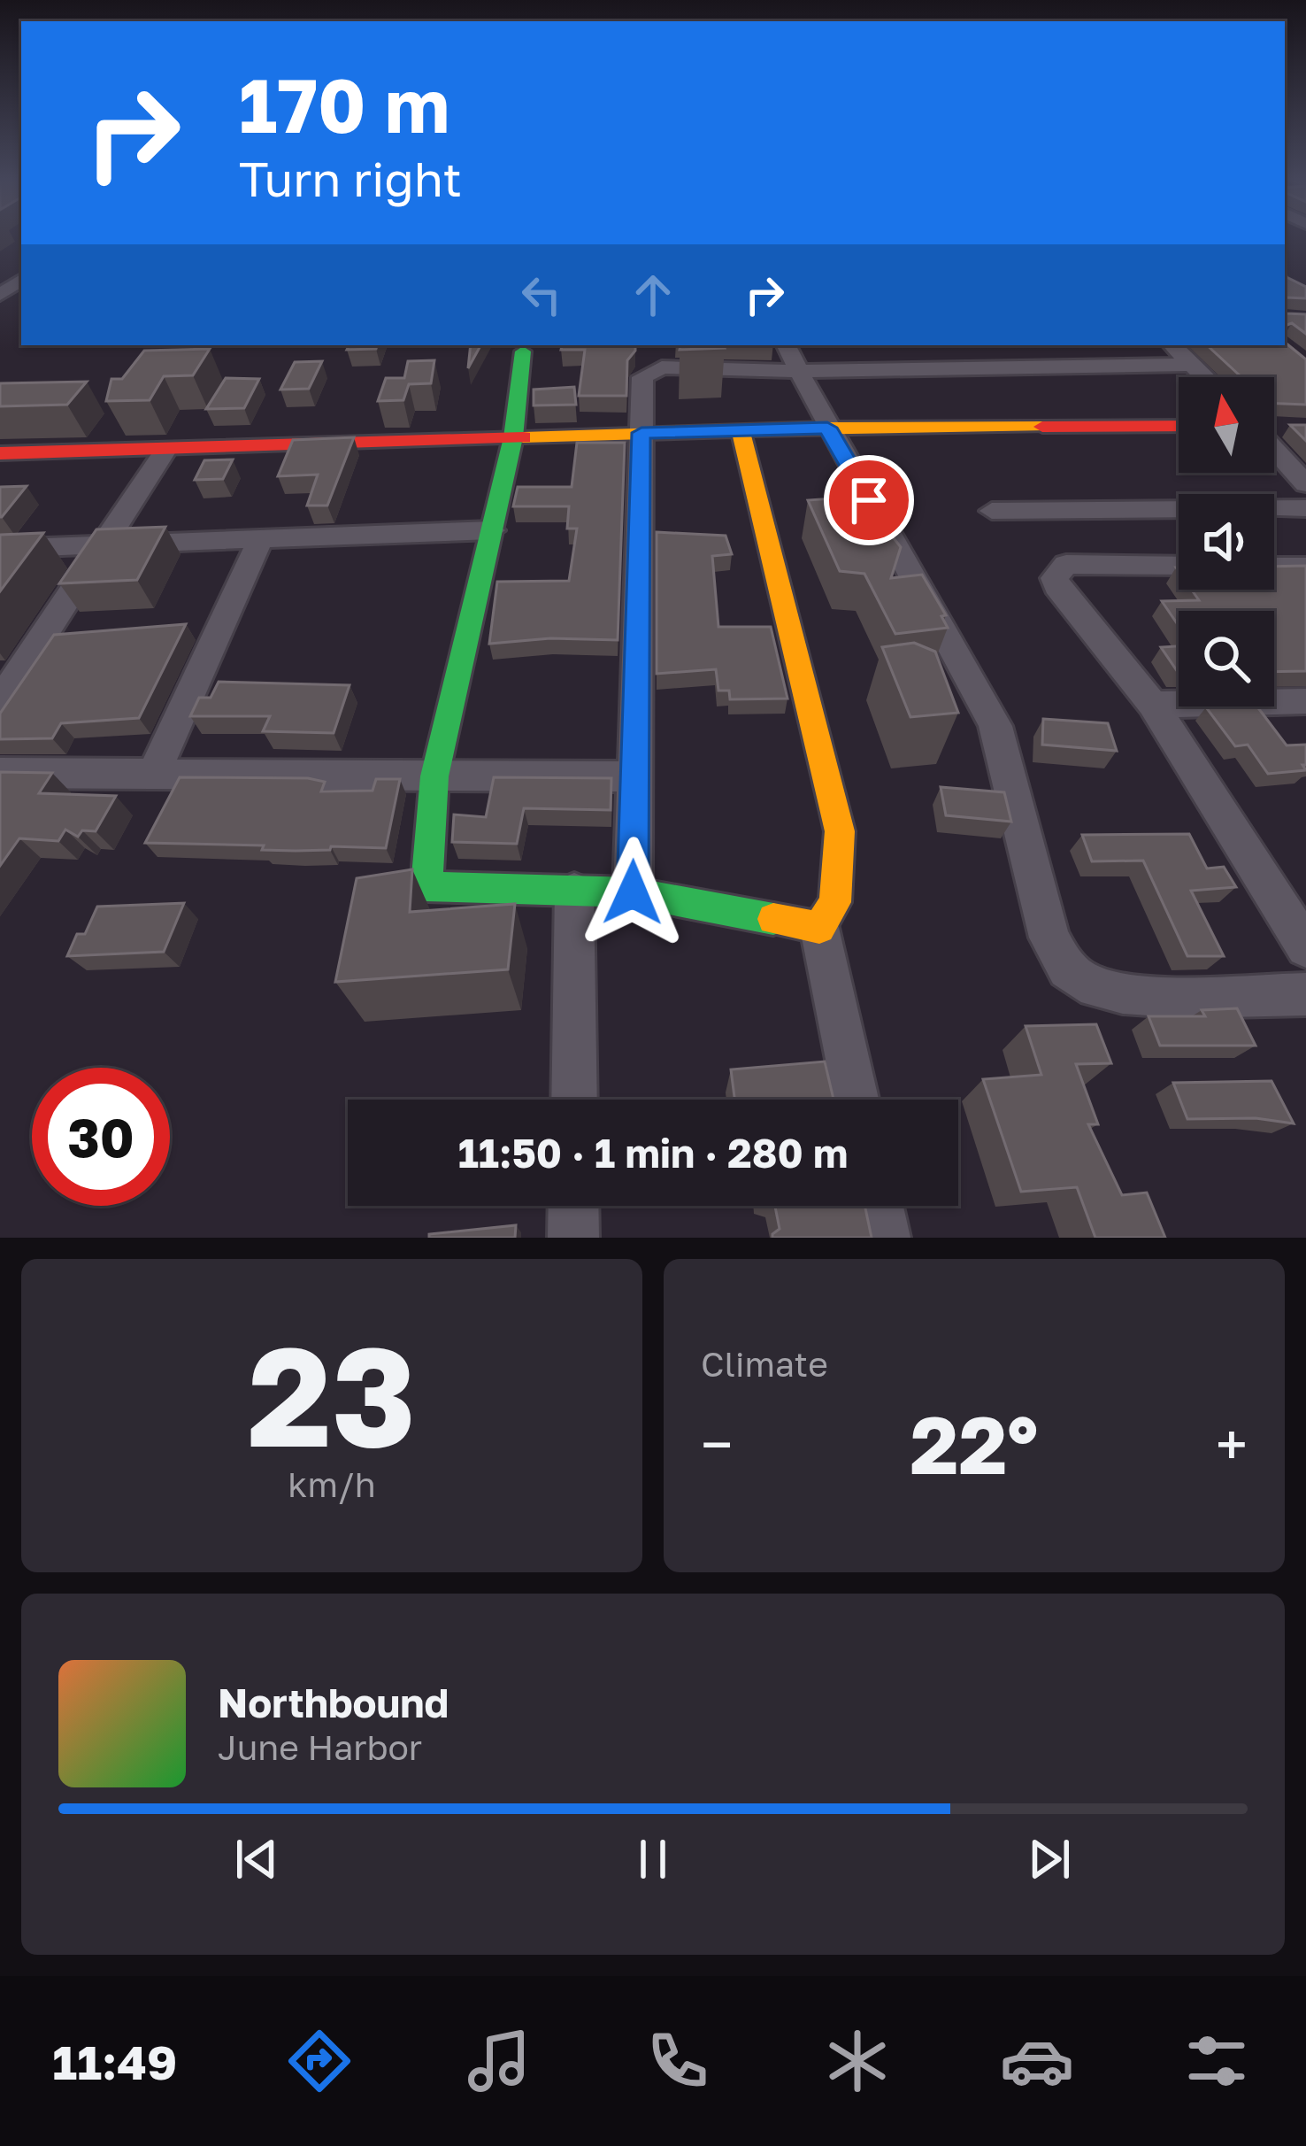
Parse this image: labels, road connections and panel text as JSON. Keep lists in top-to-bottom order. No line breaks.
{"north":"top","page":{"turn":["170 m","Turn right"],"limit":"30","trip":"11:50 · 1 min · 280 m","tile":[["23","km/h"],"Climate"],"heat":["−","22°","+"],"song":["Northbound","June Harbor"],"tabs":"11:49"}}
